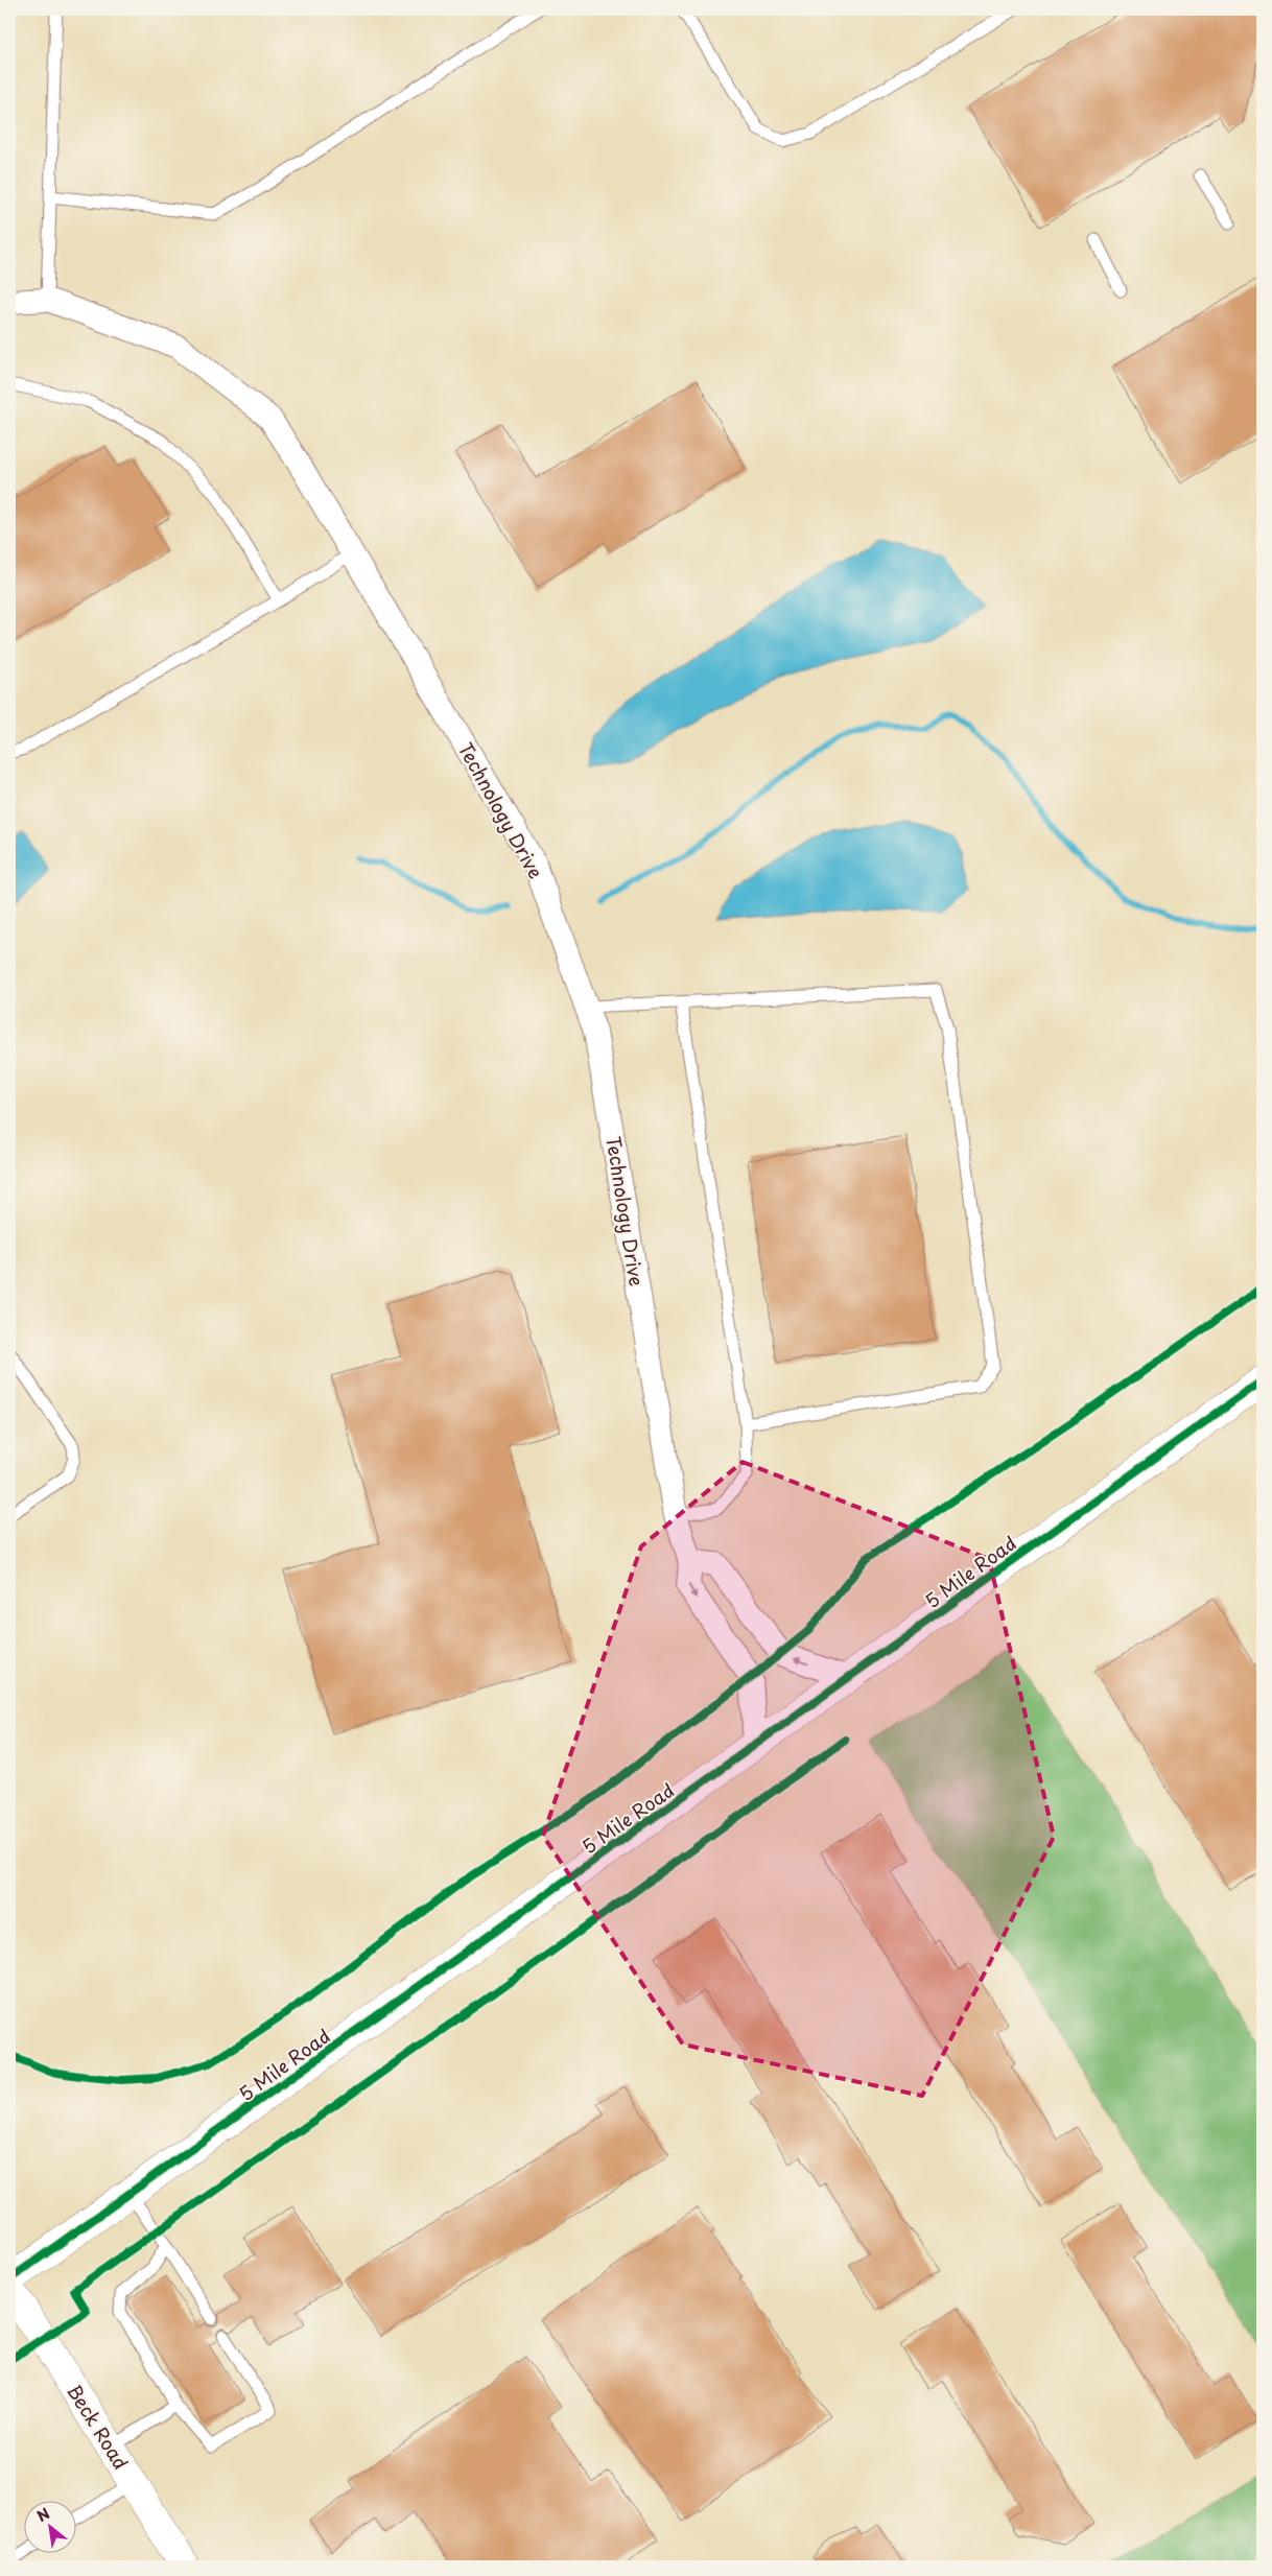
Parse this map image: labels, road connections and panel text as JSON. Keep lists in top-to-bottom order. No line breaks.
{"streets":{"street":["Technology Drive","5 Mile Road","Beck Road"]},"crossings":[["Technology Drive","5 Mile Road"]],"north":"top left"}
